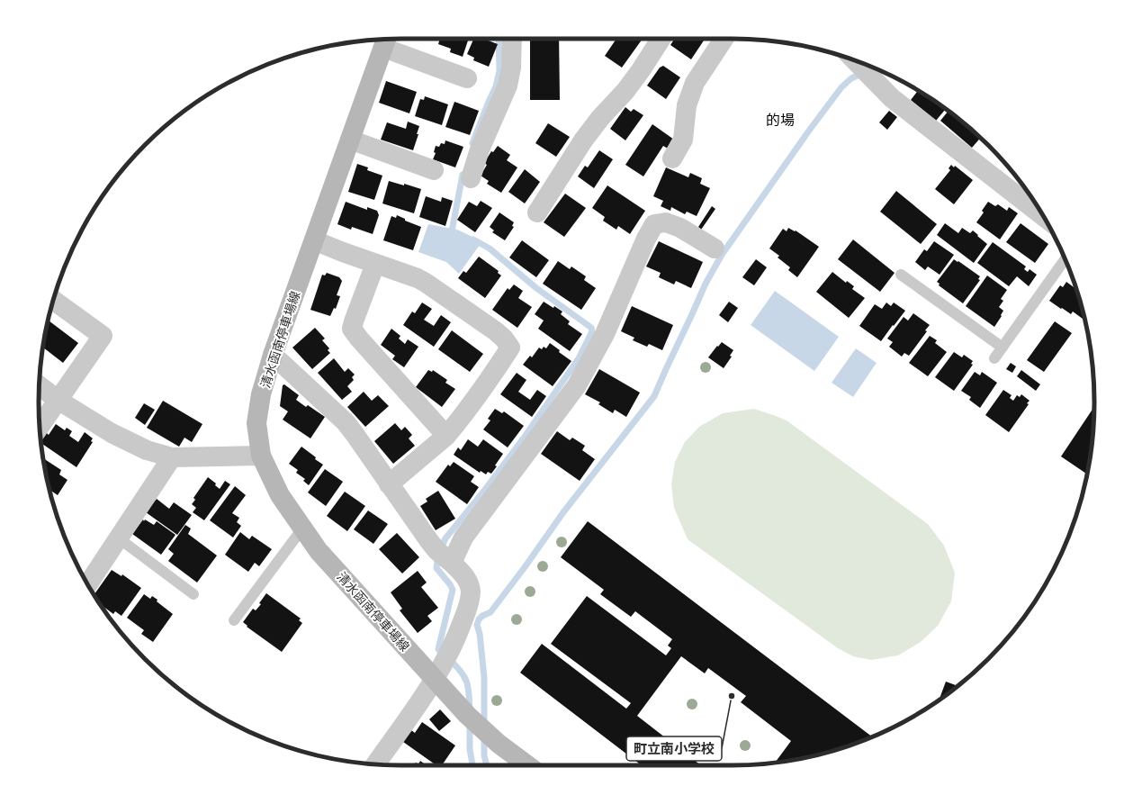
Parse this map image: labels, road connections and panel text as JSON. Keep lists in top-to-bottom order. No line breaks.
{"streets":{"main road":["清水函南停車場線"]},"districts":["的場"],"places":["町立南小学校"]}
